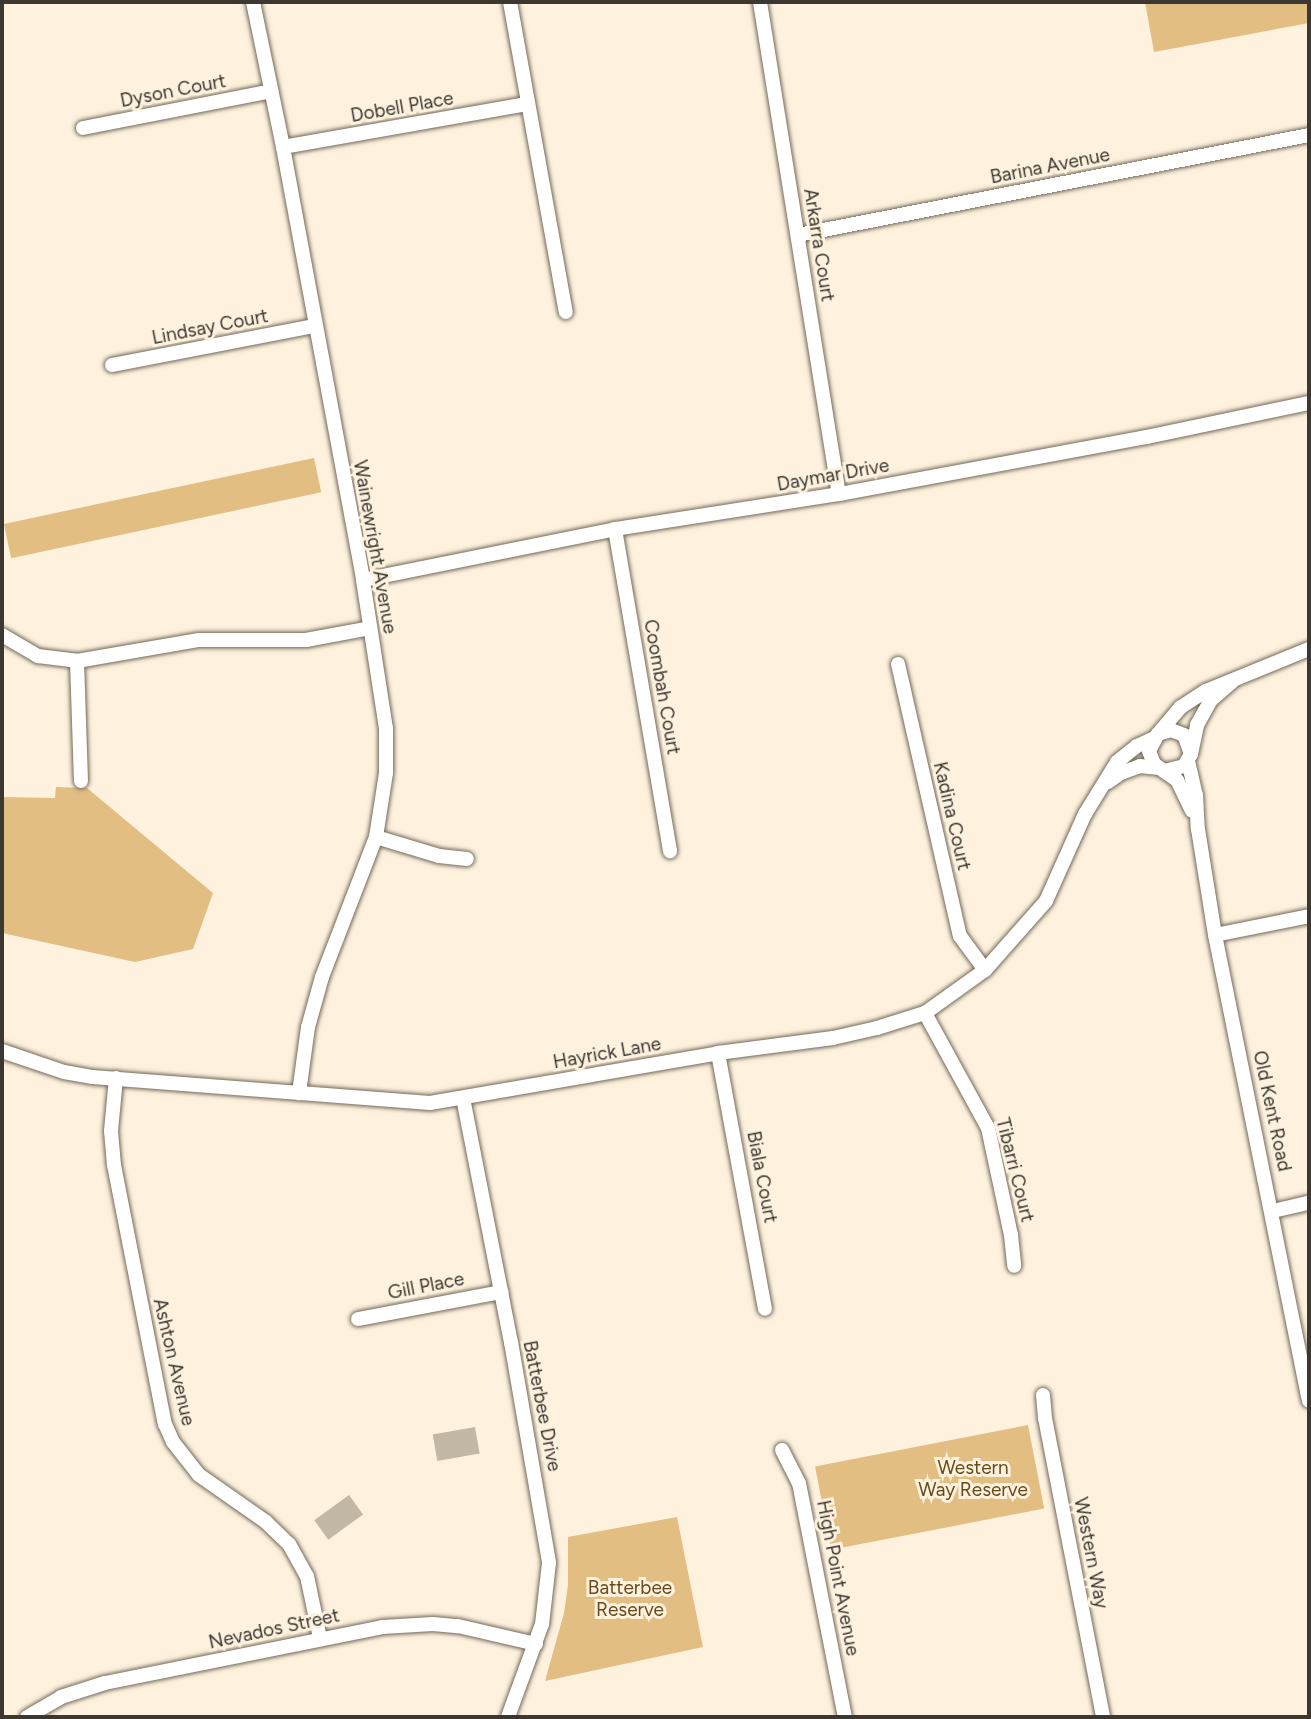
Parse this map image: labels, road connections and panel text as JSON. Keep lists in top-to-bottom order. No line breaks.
{"streets":{"street":["Dyson Court","Dobell Place","Barina Avenue","Arkarra Court","Lindsay Court","Daymar Drive","Wainewright Avenue","Coombah Court","Kadina Court","Hayrick Lane","Old Kent Road","Tibarri Court","Biala Court","Gill Place","Ashton Avenue","Batterbee Drive","Western Way","High Point Avenue","Nevados Street"]},"crossings":[["Dyson Court","Wainewright Avenue"],["Dobell Place","Wainewright Avenue"],["Barina Avenue","Arkarra Court"],["Arkarra Court","Daymar Drive"],["Lindsay Court","Wainewright Avenue"],["Daymar Drive","Wainewright Avenue"],["Daymar Drive","Coombah Court"],["Wainewright Avenue","Hayrick Lane"],["Kadina Court","Hayrick Lane"],["Hayrick Lane","Old Kent Road"],["Hayrick Lane","Tibarri Court"],["Hayrick Lane","Biala Court"],["Hayrick Lane","Ashton Avenue"],["Hayrick Lane","Batterbee Drive"],["Gill Place","Batterbee Drive"],["Ashton Avenue","Nevados Street"],["Batterbee Drive","Nevados Street"]],"parks":["Western Way Reserve","Batterbee Reserve"]}
